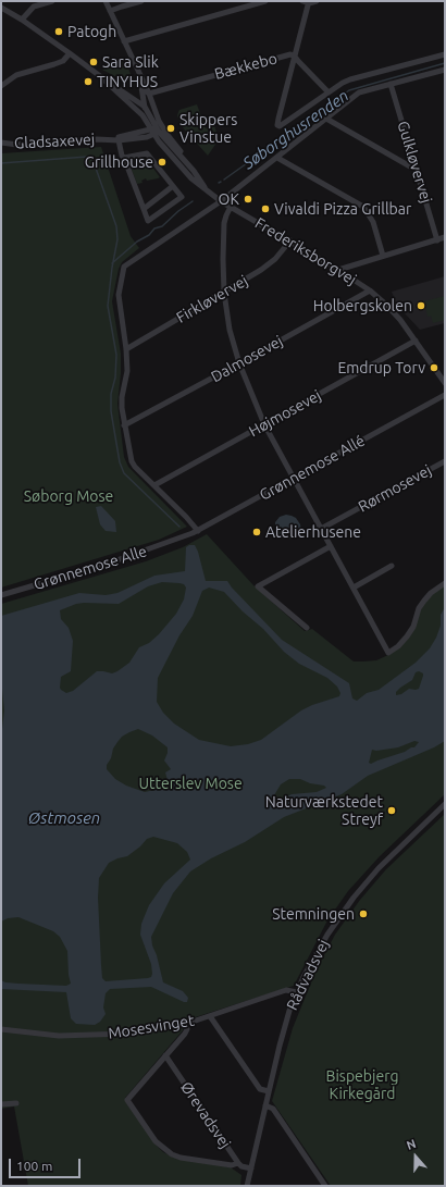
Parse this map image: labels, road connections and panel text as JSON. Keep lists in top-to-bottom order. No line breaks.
{"streets":{"street":["Bækkebo","Gladsaxevej","Gulkløvervej","Frederiksborgvej","Firkløvervej","Dalmosevej","Højmosevej","Grønnemose Allé","Rørmosevej","Grønnemose Alle","Rådvadsvej","Mosesvinget","Ørevadsvej"]},"crossings":[["Gladsaxevej","Frederiksborgvej"],["Frederiksborgvej","Firkløvervej"],["Frederiksborgvej","Dalmosevej"],["Frederiksborgvej","Højmosevej"],["Grønnemose Allé","Grønnemose Alle"],["Rådvadsvej","Mosesvinget"],["Rådvadsvej","Ørevadsvej"]],"water":["Søborghusrenden","Østmosen"],"parks":["Søborg Mose","Utterslev Mose","Bispebjerg Kirkegård"],"places":["Patogh","Sara Slik","TINYHUS","Skippers Vinstue","Grillhouse","OK","Vivaldi Pizza Grillbar","Holbergskolen","Emdrup Torv","Atelierhusene","Naturværkstedet Streyf","Stemningen"],"scale_bar":"100 m","north":"top"}
